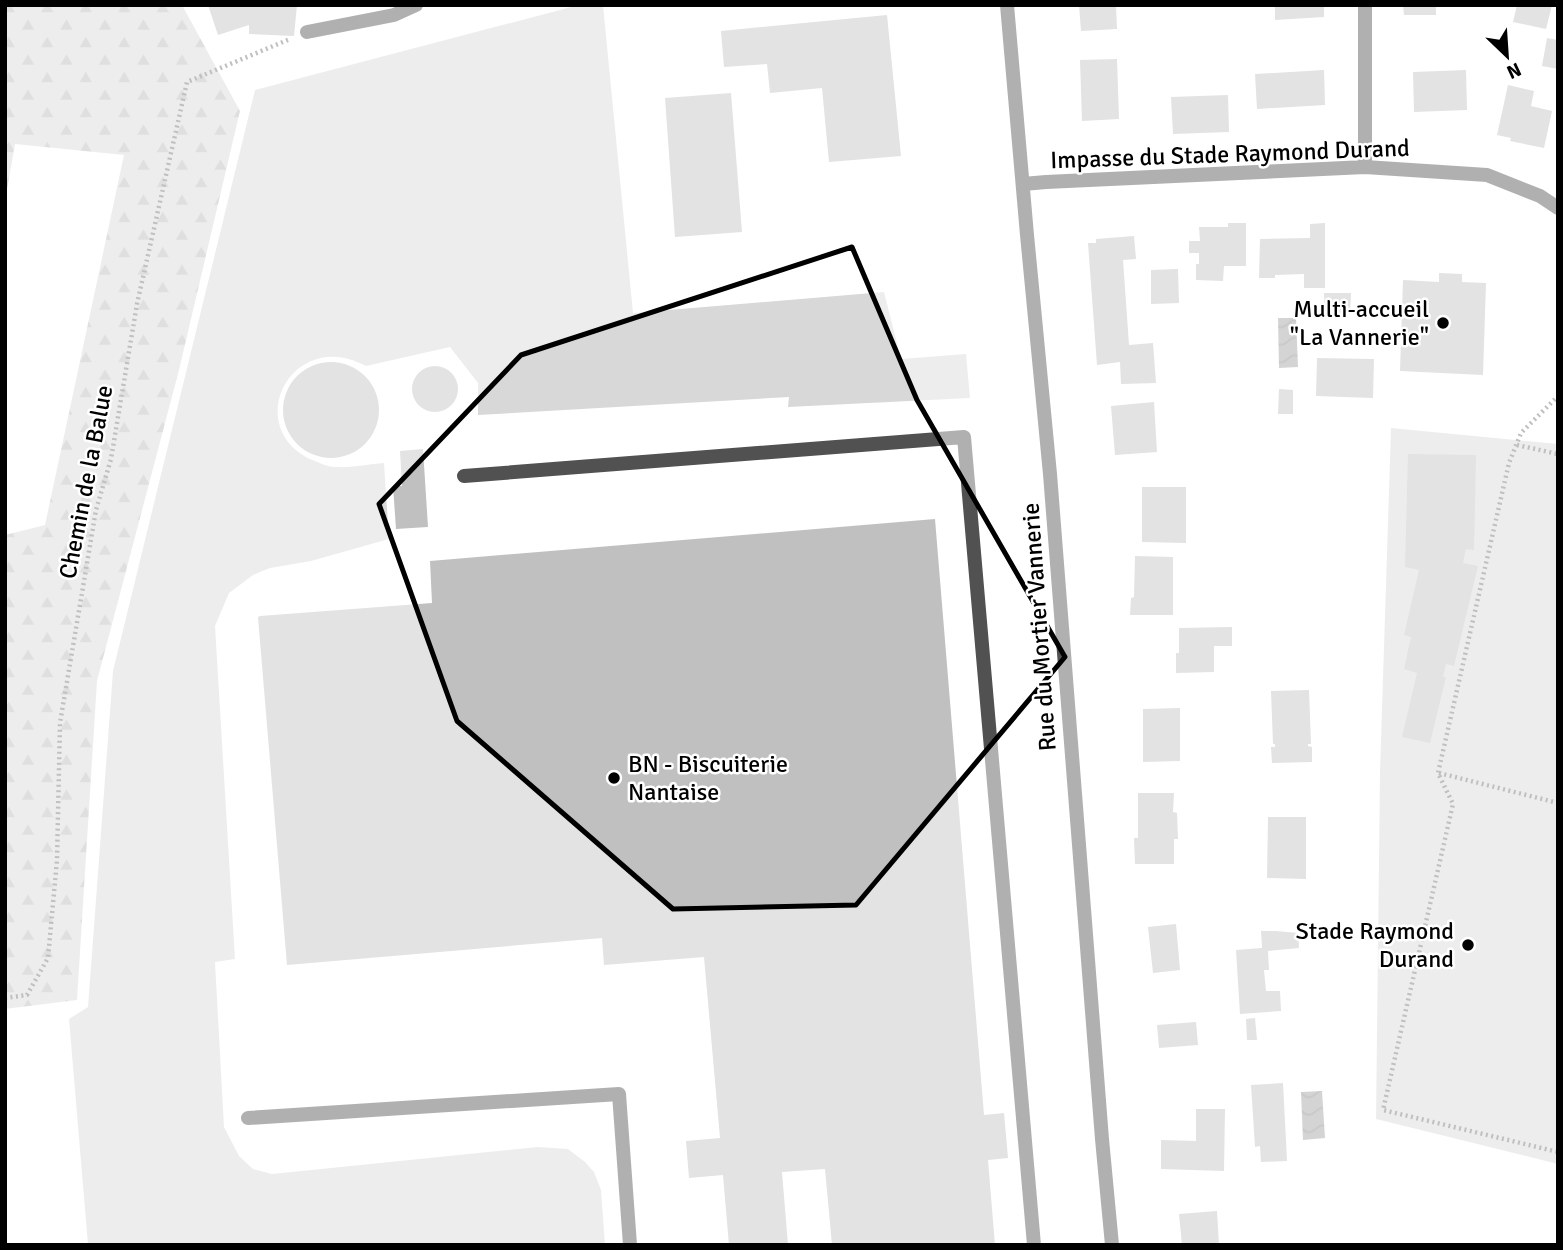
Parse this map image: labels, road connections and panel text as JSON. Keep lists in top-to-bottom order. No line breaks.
{"streets":{"street":["Impasse du Stade Raymond Durand","Rue du Mortier Vannerie"],"path":["Chemin de la Balue"]},"crossings":[["Impasse du Stade Raymond Durand","Rue du Mortier Vannerie"]],"places":["Multi-accueil \"La Vannerie\"","BN - Biscuiterie Nantaise","Stade Raymond Durand"],"north":"bottom right"}
